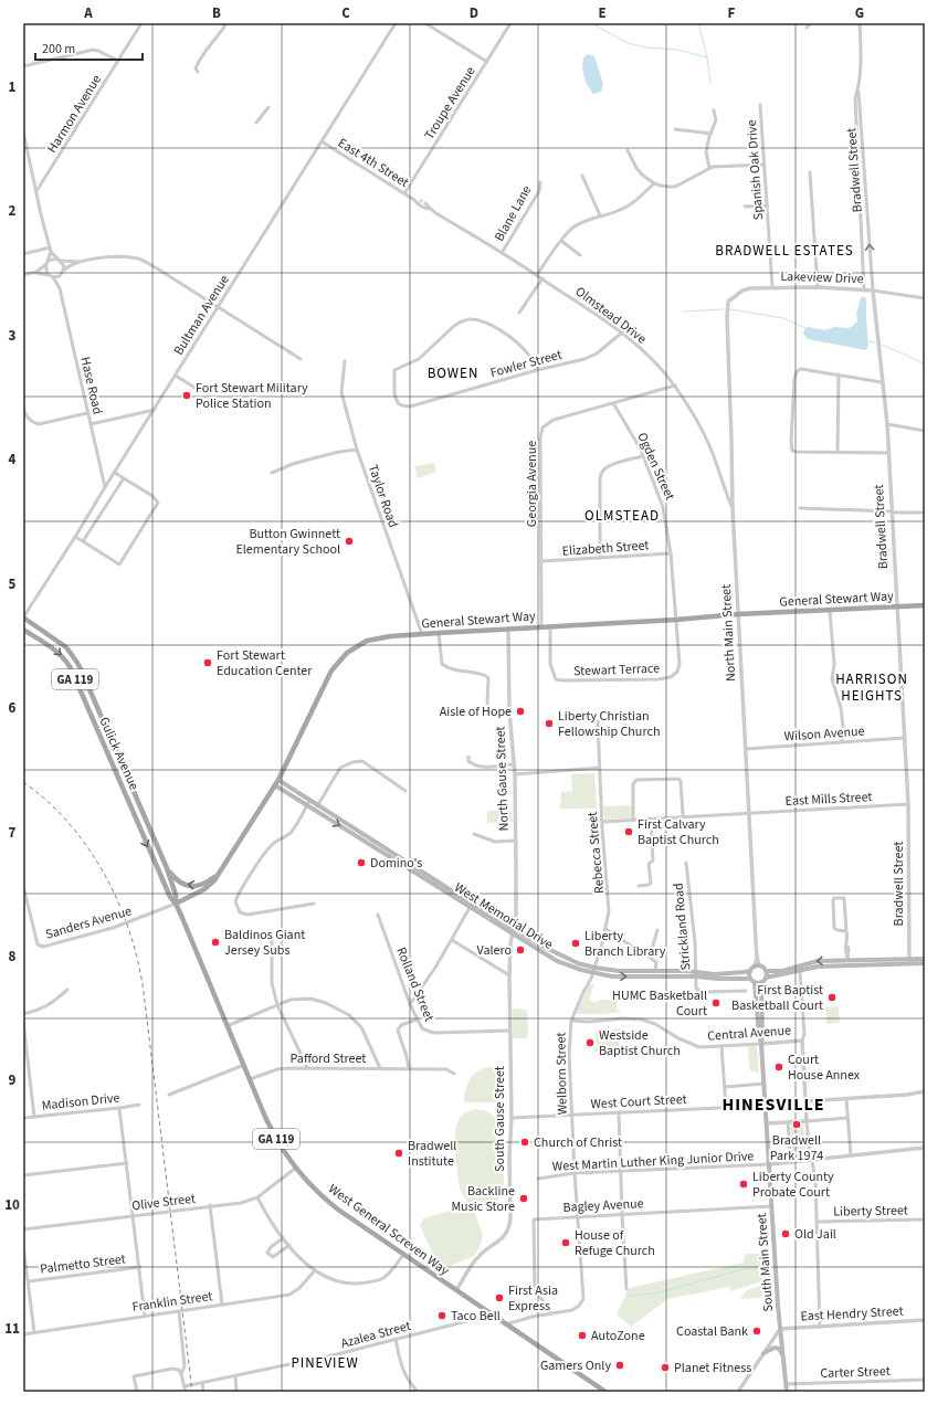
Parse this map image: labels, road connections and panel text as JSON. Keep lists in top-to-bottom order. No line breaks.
{"streets":{"main road":["General Stewart Way","GA 119","Gulick Avenue","West Memorial Drive","West General Screven Way","South Main Street"],"street":["Troupe Avenue","Harmon Avenue","East 4th Street","Spanish Oak Drive","Bradwell Street","Blane Lane","Lakeview Drive","Bultman Avenue","Olmstead Drive","Fowler Street","Hase Road","Ogden Street","Georgia Avenue","Taylor Road","Elizabeth Street","North Main Street","Stewart Terrace","Wilson Avenue","North Gause Street","East Mills Street","Rebecca Street","Sanders Avenue","Strickland Road","Rolland Street","Central Avenue","Pafford Street","Welborn Street","Madison Drive","West Court Street","South Gause Street","West Martin Luther King Junior Drive","Olive Street","Bagley Avenue","Liberty Street","Palmetto Street","Franklin Street","East Hendry Street","Azalea Street","Carter Street"]},"crossings":[["Troupe Avenue","East 4th Street"],["East 4th Street","Bultman Avenue"],["East 4th Street","Olmstead Drive"],["Spanish Oak Drive","Lakeview Drive"],["Bradwell Street","Lakeview Drive"],["Bradwell Street","General Stewart Way"],["Bradwell Street","Wilson Avenue"],["Bradwell Street","East Mills Street"],["Blane Lane","Olmstead Drive"],["Lakeview Drive","North Main Street"],["Bultman Avenue","Hase Road"],["Bultman Avenue","GA 119"],["Olmstead Drive","Fowler Street"],["Olmstead Drive","Georgia Avenue"],["Olmstead Drive","North Main Street"],["Ogden Street","Georgia Avenue"],["Ogden Street","Elizabeth Street"],["Ogden Street","General Stewart Way"],["Ogden Street","Stewart Terrace"],["Georgia Avenue","Elizabeth Street"],["Georgia Avenue","General Stewart Way"],["Taylor Road","General Stewart Way"],["General Stewart Way","North Main Street"],["General Stewart Way","Stewart Terrace"],["General Stewart Way","GA 119"],["General Stewart Way","Gulick Avenue"],["General Stewart Way","North Gause Street"],["General Stewart Way","West Memorial Drive"],["General Stewart Way","Sanders Avenue"],["General Stewart Way","West General Screven Way"],["North Main Street","Wilson Avenue"],["North Main Street","East Mills Street"],["North Main Street","West Memorial Drive"],["GA 119","Gulick Avenue"],["GA 119","Sanders Avenue"],["GA 119","West General Screven Way"],["Gulick Avenue","Sanders Avenue"],["Gulick Avenue","West General Screven Way"],["North Gause Street","West Memorial Drive"],["North Gause Street","South Gause Street"],["East Mills Street","Rebecca Street"],["Rebecca Street","West Memorial Drive"],["Rebecca Street","Welborn Street"],["West Memorial Drive","Strickland Road"],["West Memorial Drive","South Gause Street"],["Sanders Avenue","West General Screven Way"],["Rolland Street","South Gause Street"],["Central Avenue","Welborn Street"],["Pafford Street","West General Screven Way"],["Welborn Street","West Court Street"],["Welborn Street","West Martin Luther King Junior Drive"],["Welborn Street","Bagley Avenue"],["Welborn Street","West General Screven Way"],["West Court Street","South Gause Street"],["West Court Street","South Main Street"],["South Gause Street","West General Screven Way"],["West Martin Luther King Junior Drive","South Main Street"],["Olive Street","West General Screven Way"],["Bagley Avenue","South Main Street"],["West General Screven Way","Azalea Street"],["South Main Street","East Hendry Street"],["South Main Street","Carter Street"]],"districts":["BRADWELL ESTATES","BOWEN","OLMSTEAD","HARRISON HEIGHTS","HINESVILLE","PINEVIEW"],"places":["Fort Stewart Military Police Station","Button Gwinnett Elementary School","Fort Stewart Education Center","Aisle of Hope","Liberty Christian Fellowship Church","First Calvary Baptist Church","Domino's","Baldinos Giant Jersey Subs","Liberty Branch Library","Valero","First Baptist Basketball Court","HUMC Basketball Court","Westside Baptist Church","Court House Annex","Bradwell Park 1974","Church of Christ","Bradwell Institute","Liberty County Probate Court","Backline Music Store","Old Jail","House of Refuge Church","First Asia Express","Taco Bell","Coastal Bank","AutoZone","Gamers Only","Planet Fitness"],"scale_bar":"200 m","grid":{"columns":["A","B","C","D","E","F","G"],"rows":["1","2","3","4","5","6","7","8","9","10","11"]}}
